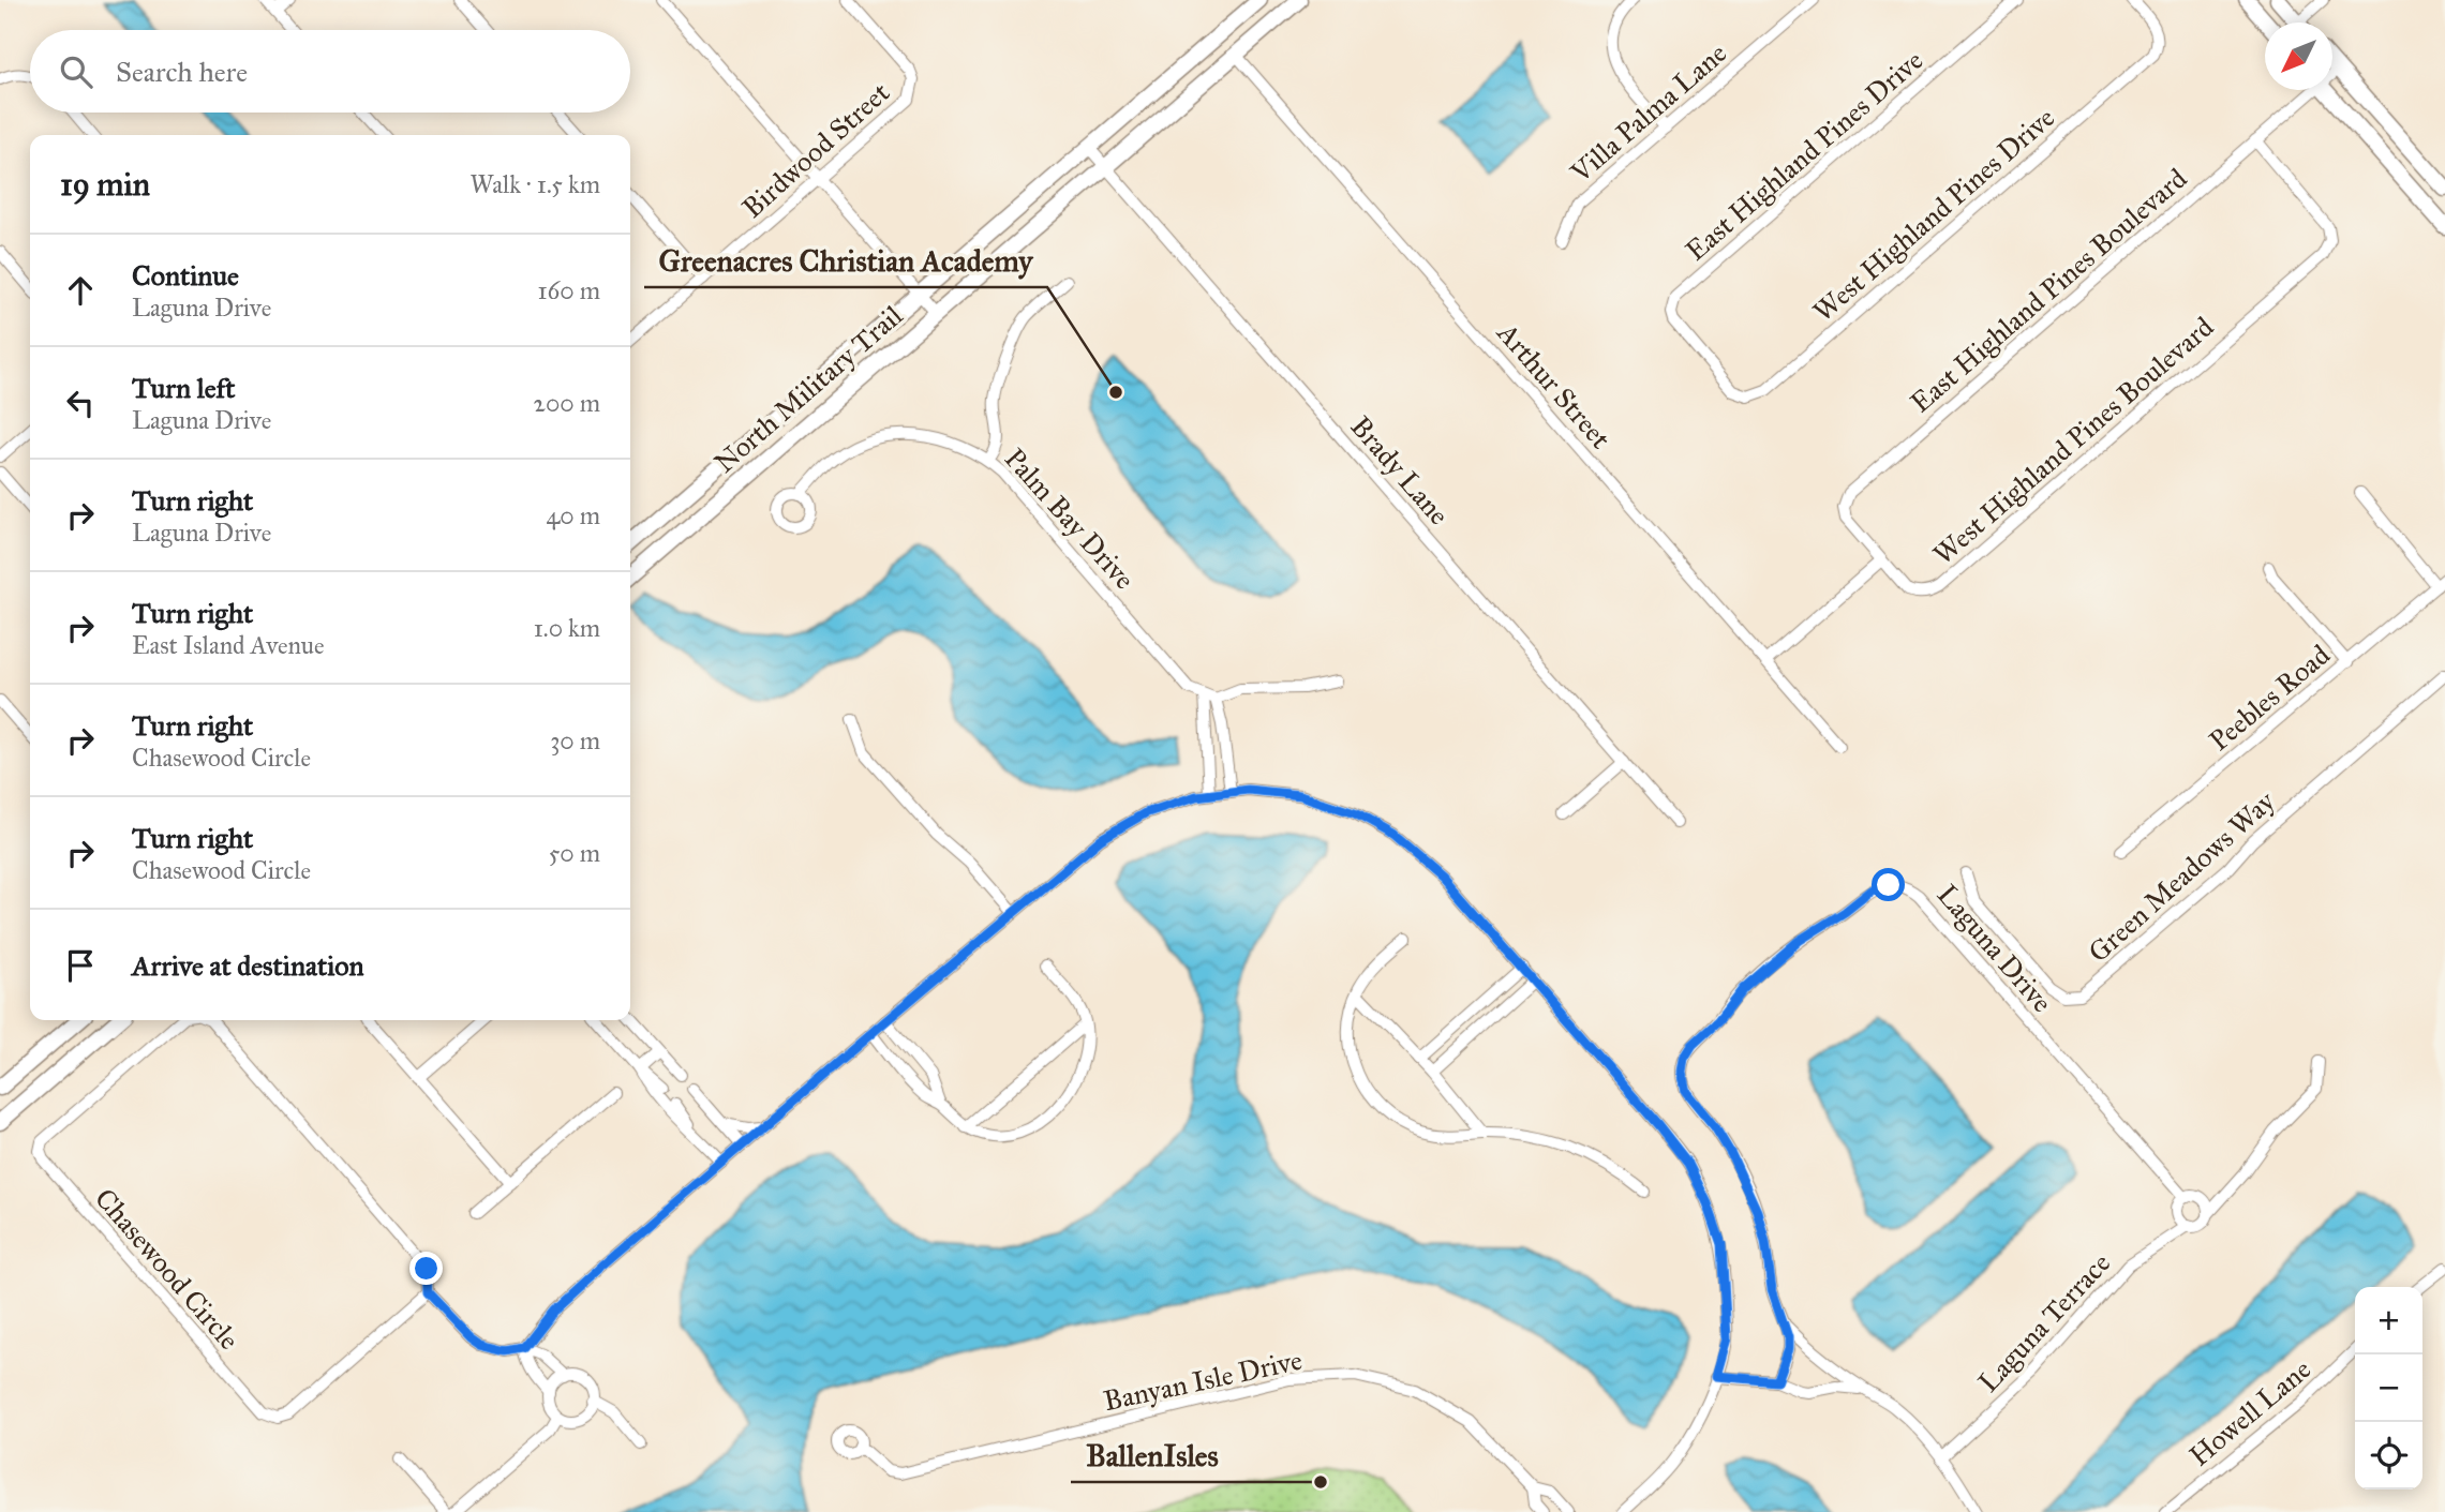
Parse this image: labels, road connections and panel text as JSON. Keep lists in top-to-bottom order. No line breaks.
{"streets":{"main road":["North Military Trail"],"street":["Villa Palma Lane","Birdwood Street","East Highland Pines Drive","West Highland Pines Drive","East Highland Pines Boulevard","Arthur Street","West Highland Pines Boulevard","Brady Lane","Palm Bay Drive","Peebles Road","Green Meadows Way","Laguna Drive","Chasewood Circle","Laguna Terrace","Banyan Isle Drive","Howell Lane"]},"crossings":[["East Highland Pines Drive","West Highland Pines Drive"],["East Highland Pines Boulevard","West Highland Pines Boulevard"],["Arthur Street","North Military Trail"],["North Military Trail","Brady Lane"],["Laguna Drive","Laguna Terrace"]],"places":["Greenacres Christian Academy","BallenIsles"],"north":"bottom left","page":{"search":"Search here","heading":["19 min","Walk · 1.5 km"],"list":[["Continue","Laguna Drive","160 m"],["Turn left","Laguna Drive","200 m"],["Turn right","Laguna Drive","40 m"],["Turn right","East Island Avenue","1.0 km"],["Turn right","Chasewood Circle","30 m"],["Turn right","Chasewood Circle","50 m"],"Arrive at destination"],"map_buttons":["+","−"]}}
